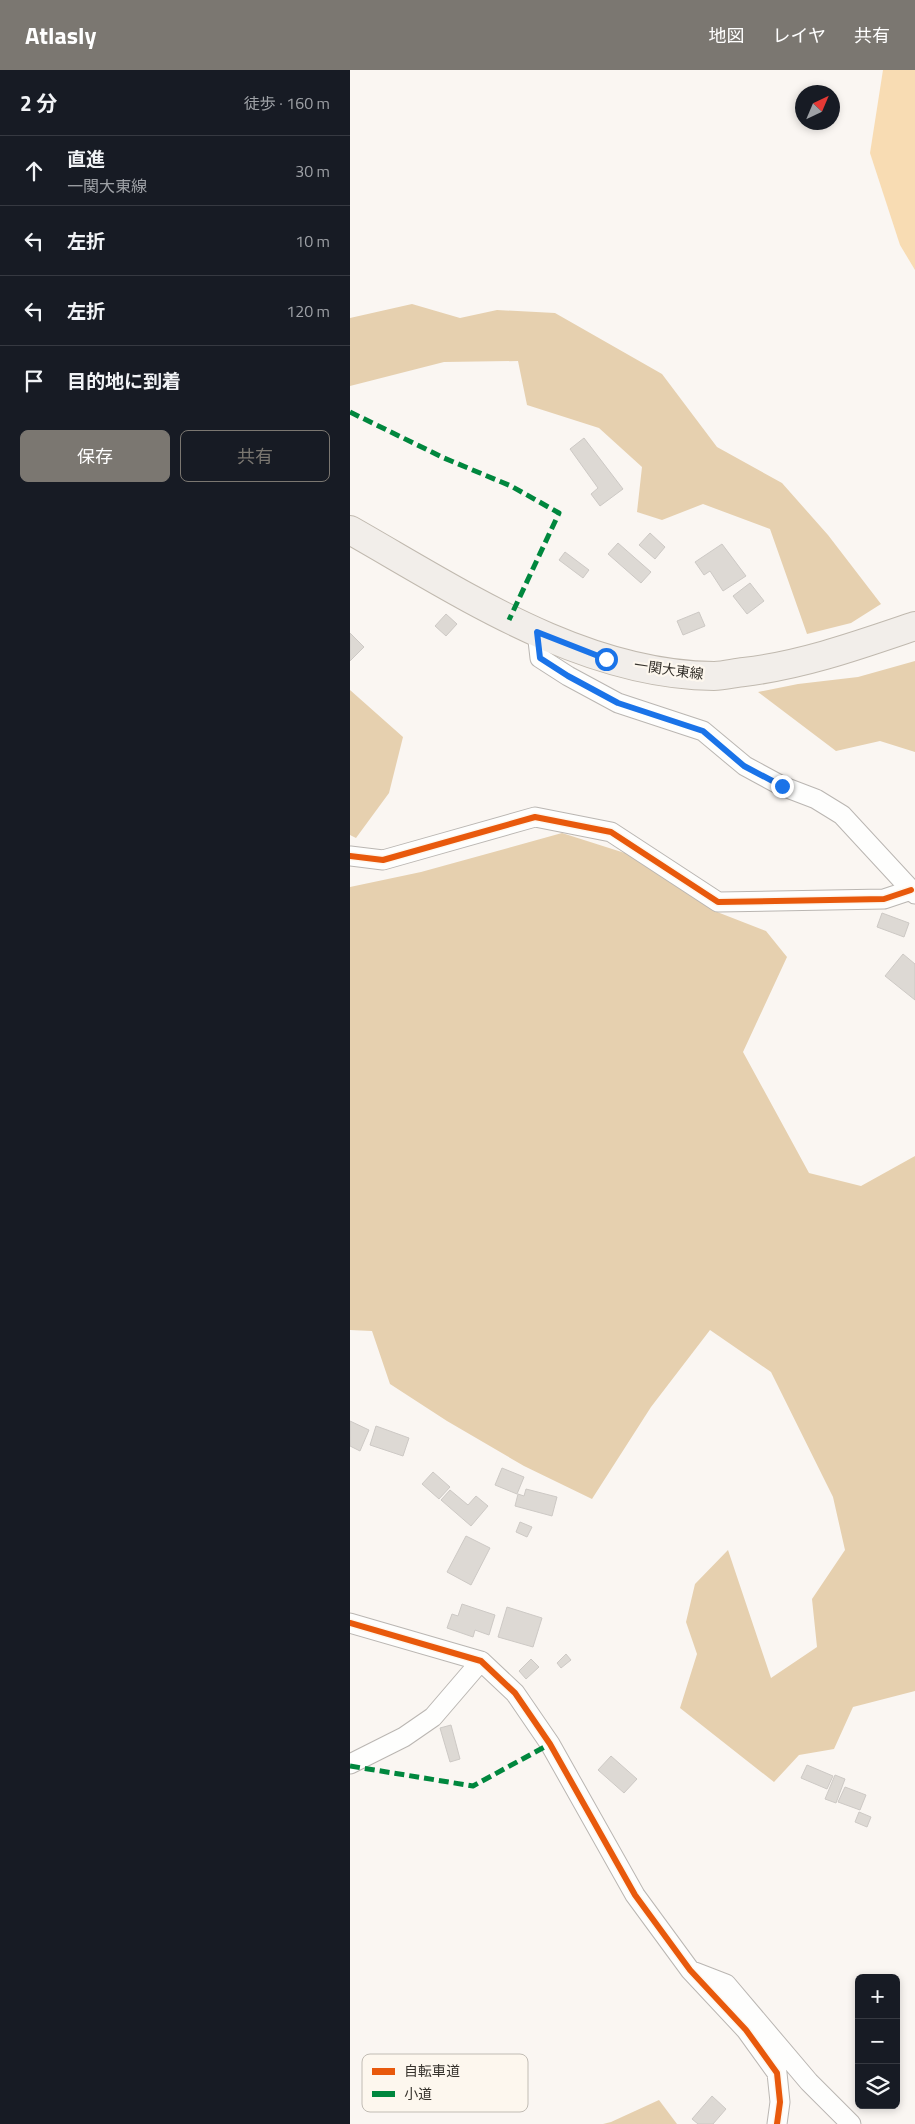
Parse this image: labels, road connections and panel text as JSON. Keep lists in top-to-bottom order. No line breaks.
{"streets":{"main road":["一関大東線"]},"legend":["自転車道","小道"],"north":"top right","page":{"header":"Atlasly","nav":["地図","レイヤ","共有"],"heading":["2 分","徒歩 · 160 m"],"list":[["直進","一関大東線","30 m"],["左折","10 m"],["左折","120 m"],"目的地に到着"],"buttons":["保存","共有"],"map_buttons":["+","−"]}}
